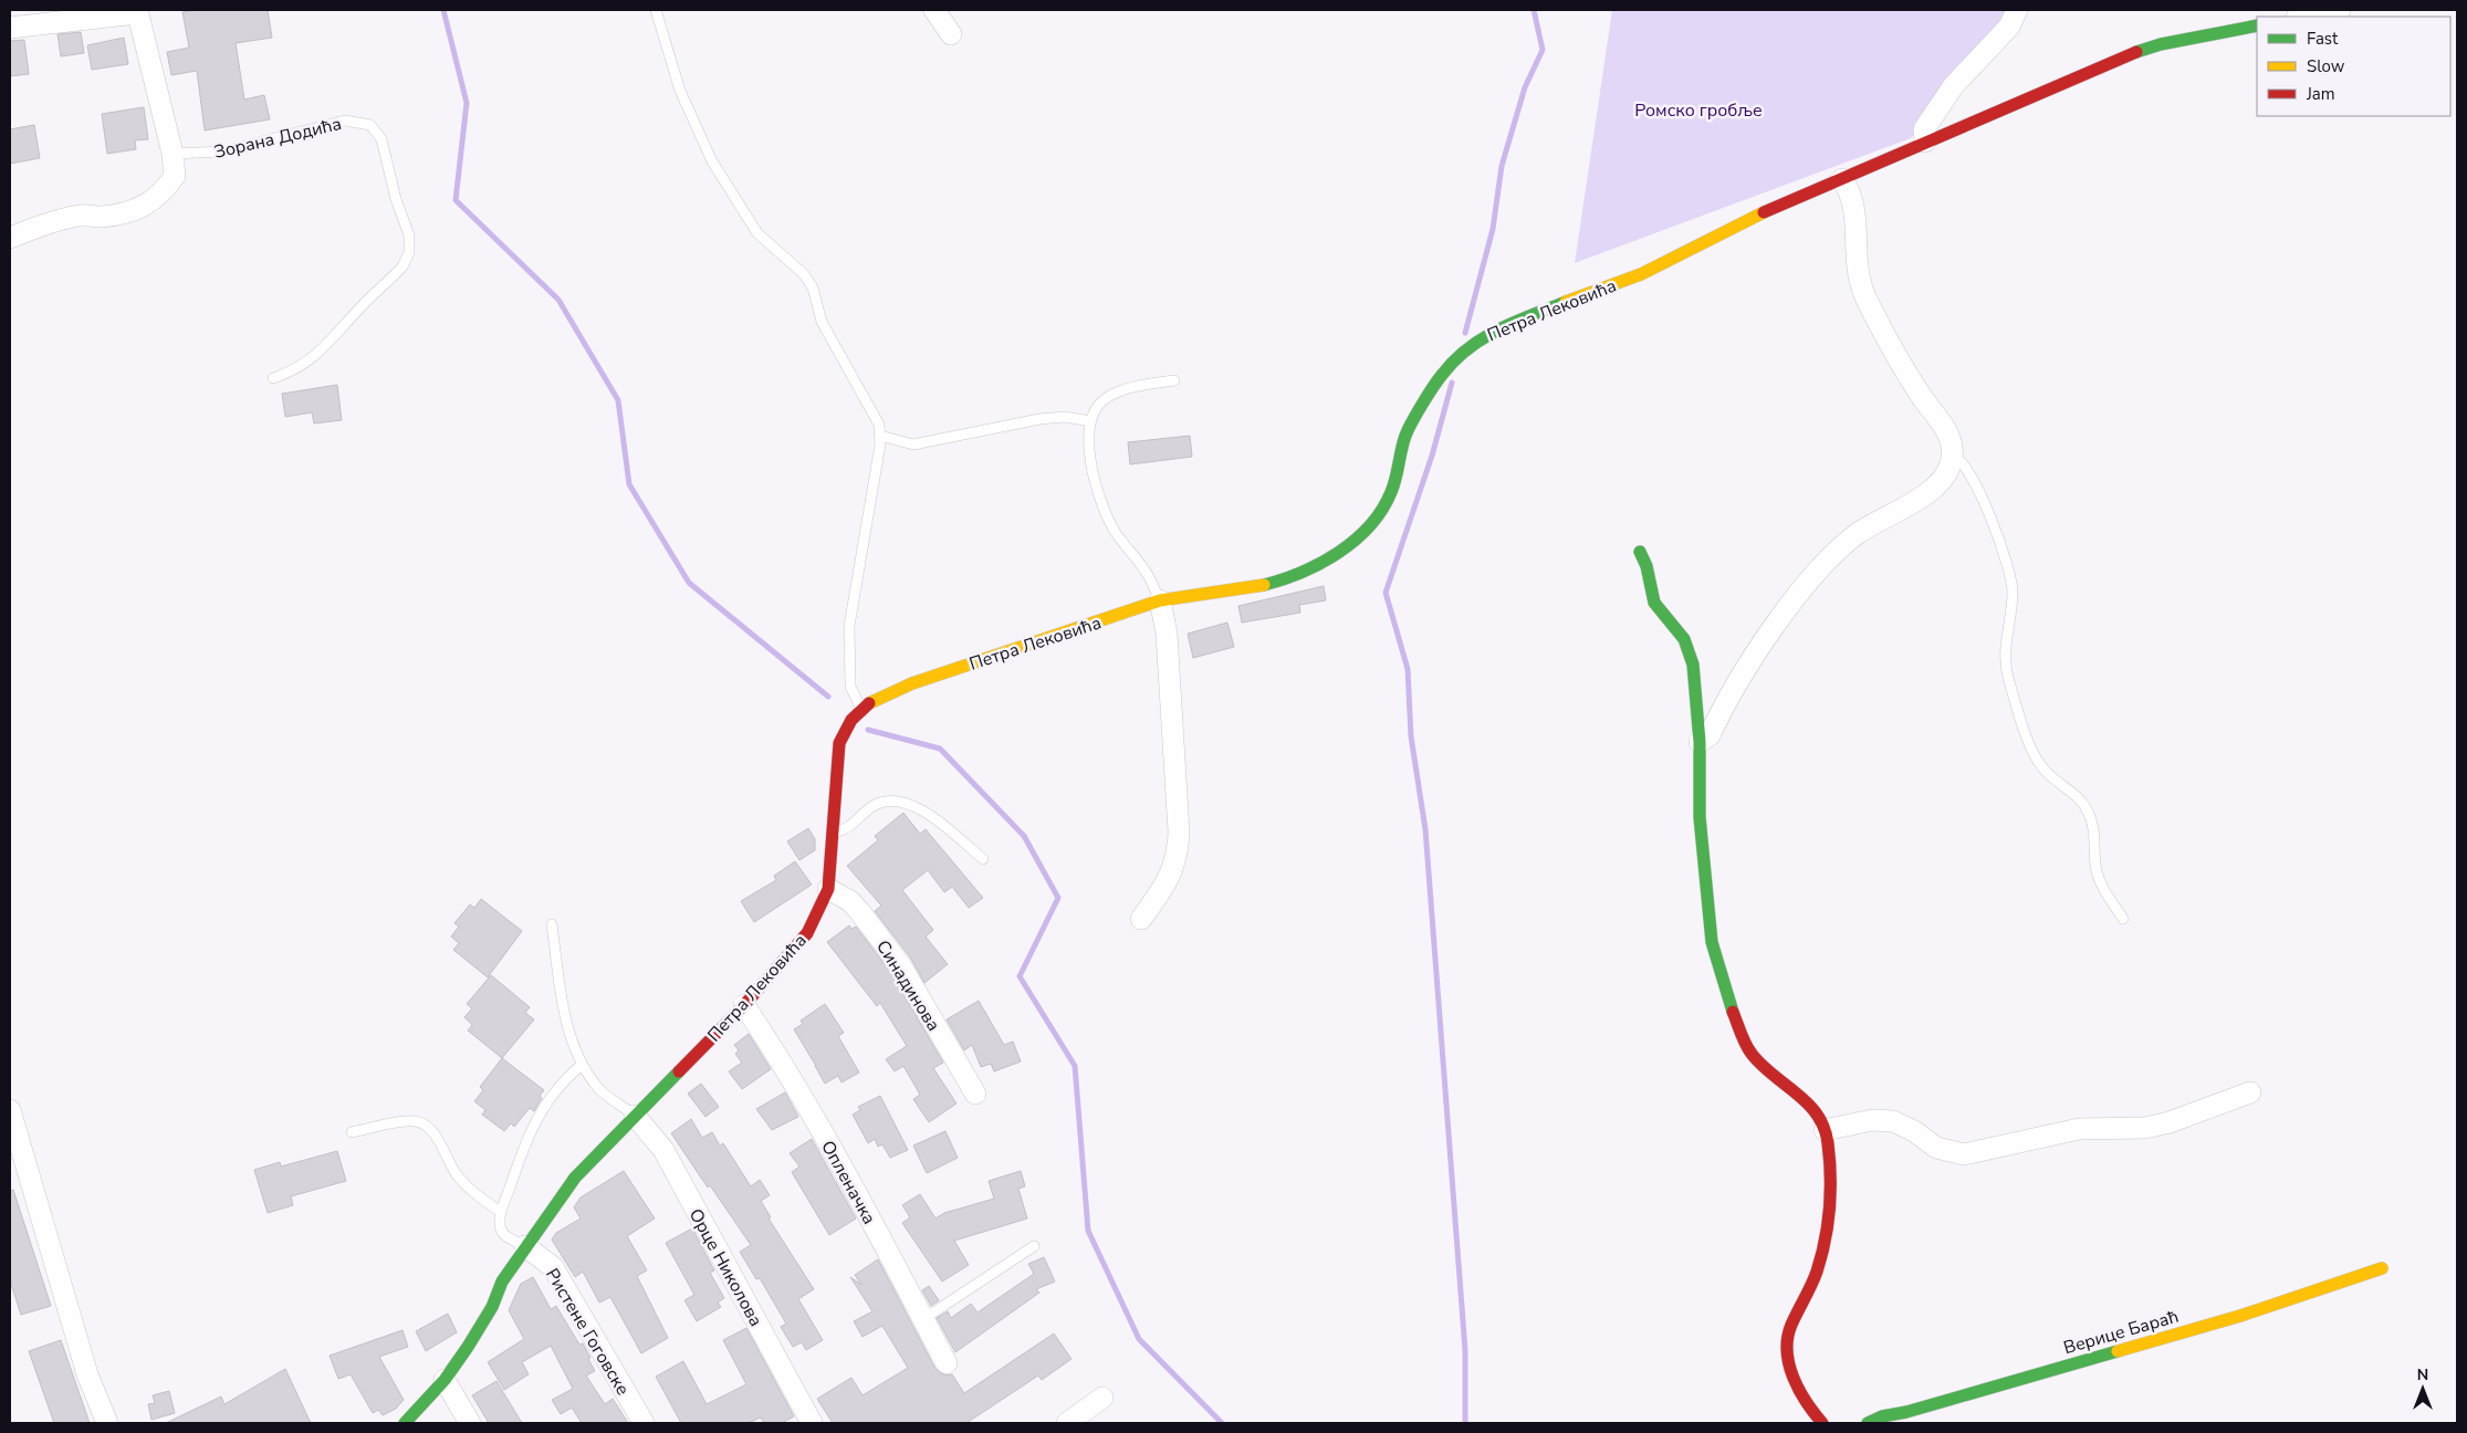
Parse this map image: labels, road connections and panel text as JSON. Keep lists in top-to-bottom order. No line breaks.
{"streets":{"street":["Петра Лековића","Синадинова","Опленачка","Орце Николова","Ристене Гоговске","Верице Бараћ"],"lane":["Зорана Додића"]},"crossings":[["Петра Лековића","Синадинова"],["Петра Лековића","Опленачка"],["Петра Лековића","Орце Николова"],["Петра Лековића","Ристене Гоговске"]],"parks":["Ромско гробље"],"legend":["Fast","Slow","Jam"],"north":"top"}
